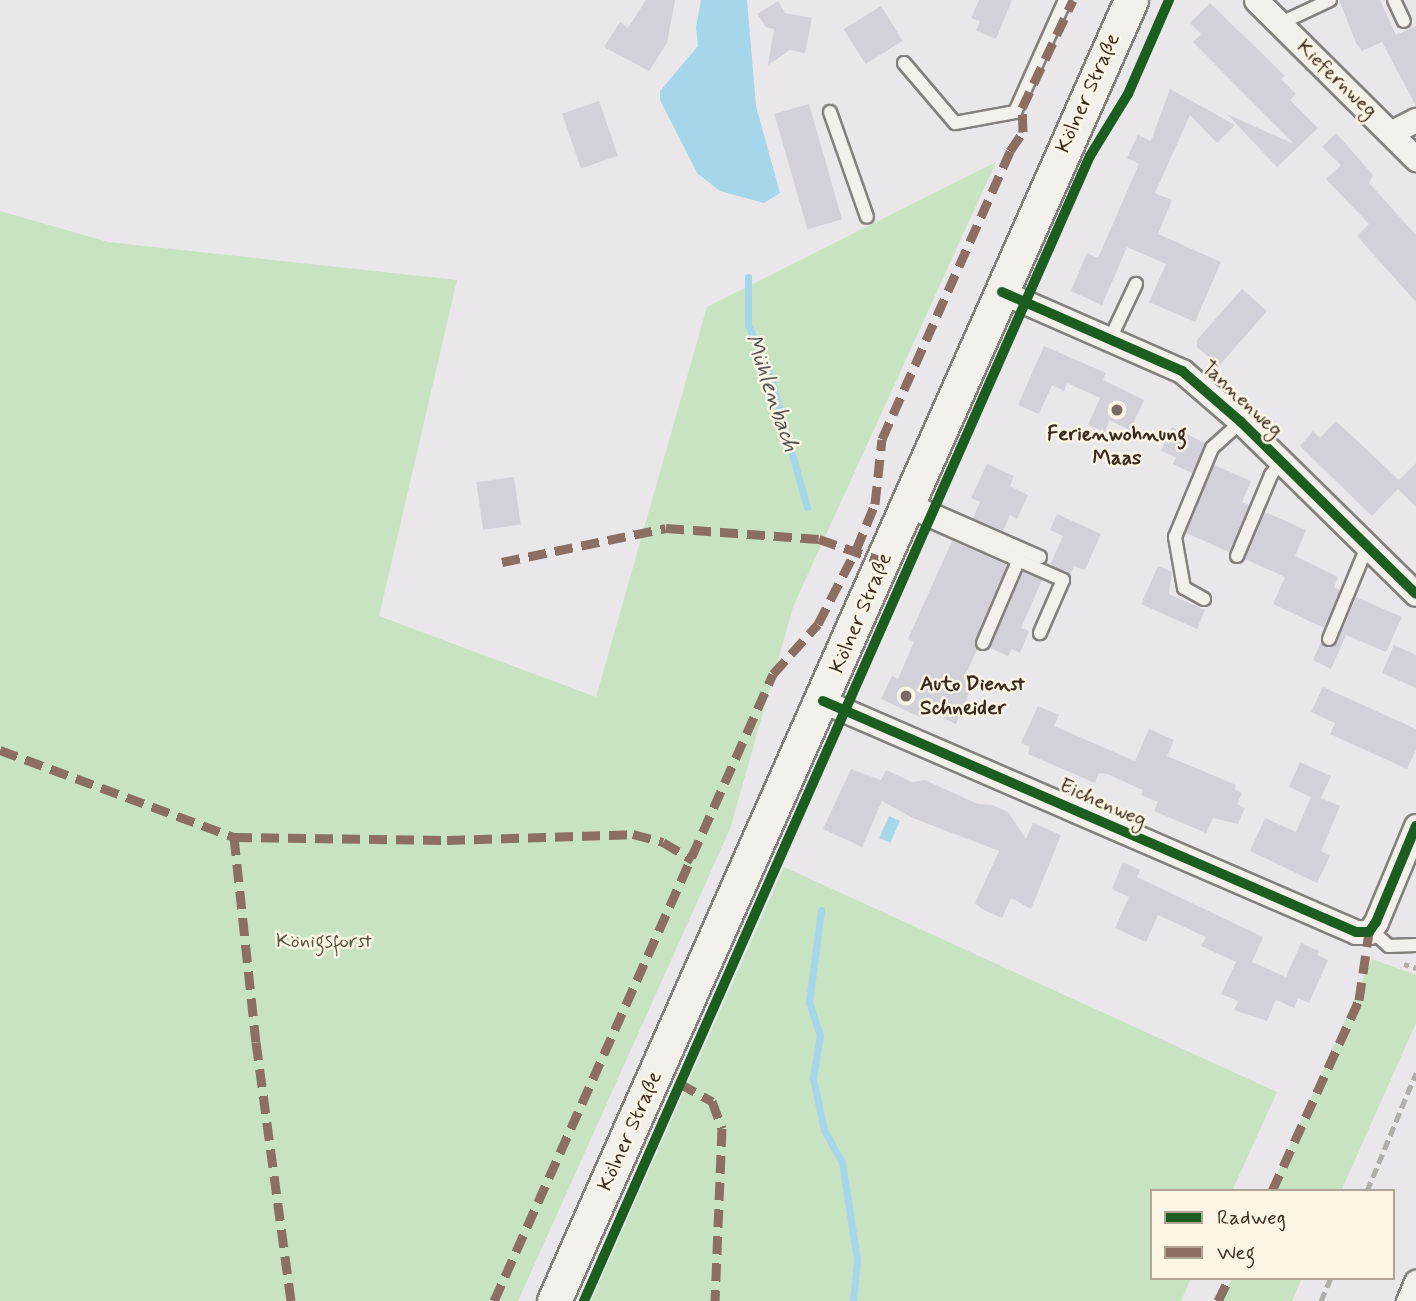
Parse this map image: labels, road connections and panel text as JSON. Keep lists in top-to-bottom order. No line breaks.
{"streets":{"main road":["Kölner Straße"],"street":["Kiefernweg","Tannenweg","Eichenweg"]},"crossings":[["Kölner Straße","Tannenweg"],["Kölner Straße","Eichenweg"]],"water":["Mühlenbach"],"parks":["Königsforst"],"places":["Ferienwohnung Maas","Auto Dienst Schneider"],"legend":["Radweg","Weg"]}
